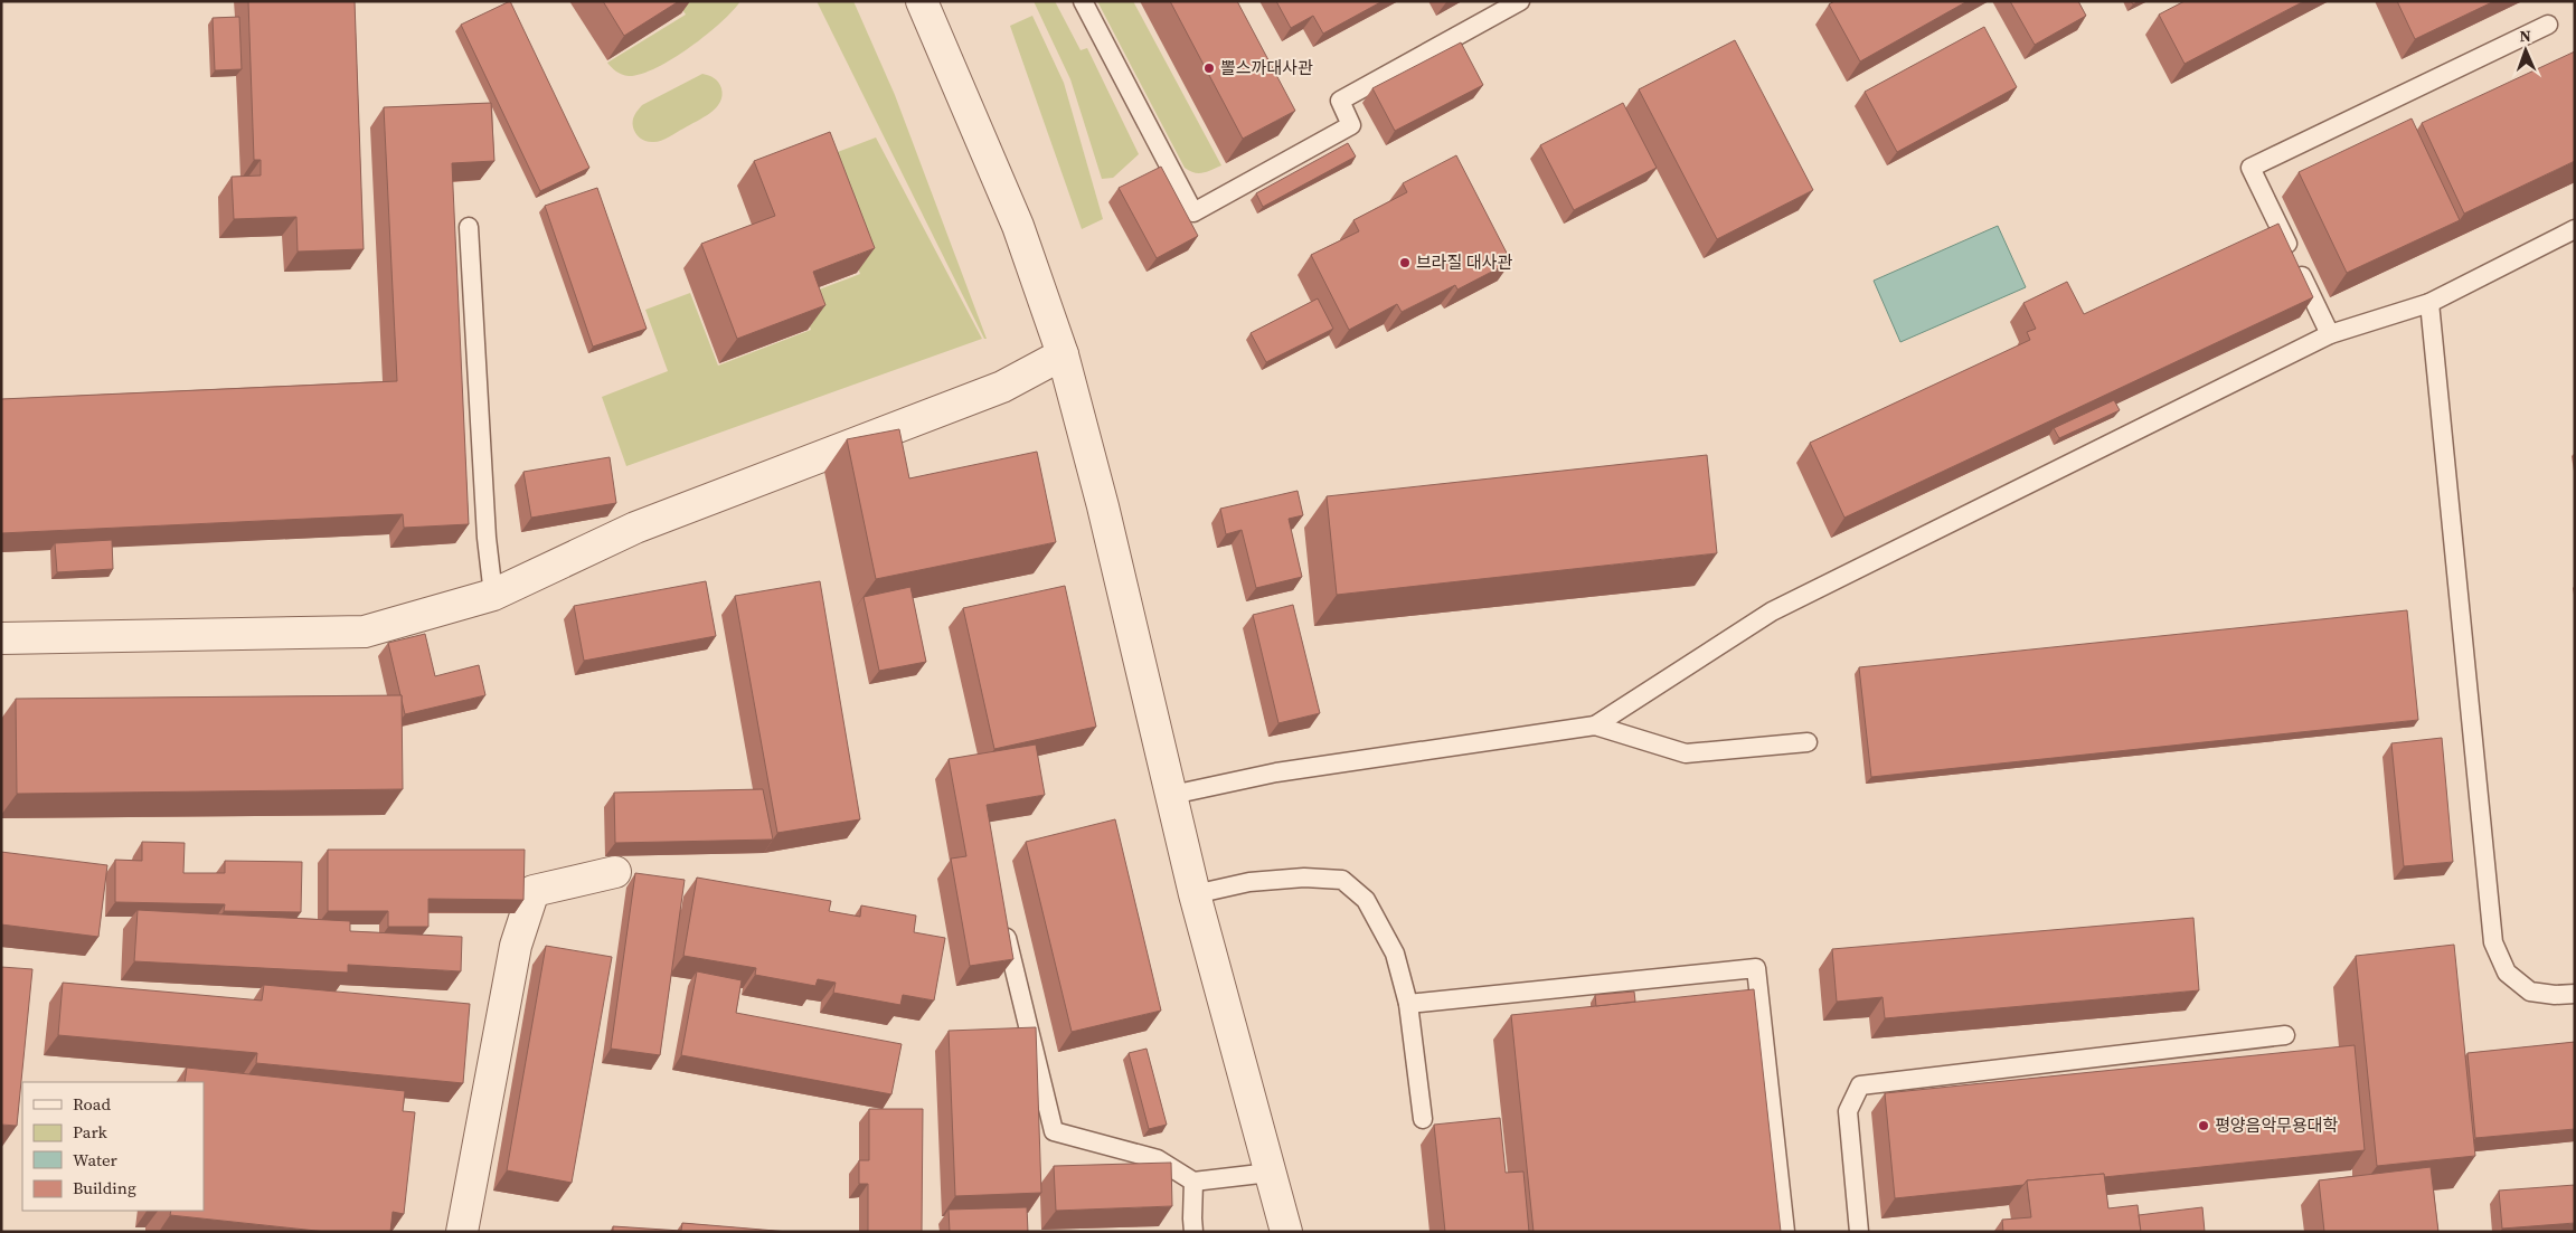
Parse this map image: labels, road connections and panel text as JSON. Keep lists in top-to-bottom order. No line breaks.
{"places":["뽈스까대사관","브라질 대사관","평양음악무용대학"],"legend":["Road","Park","Water","Building"],"north":"top"}
